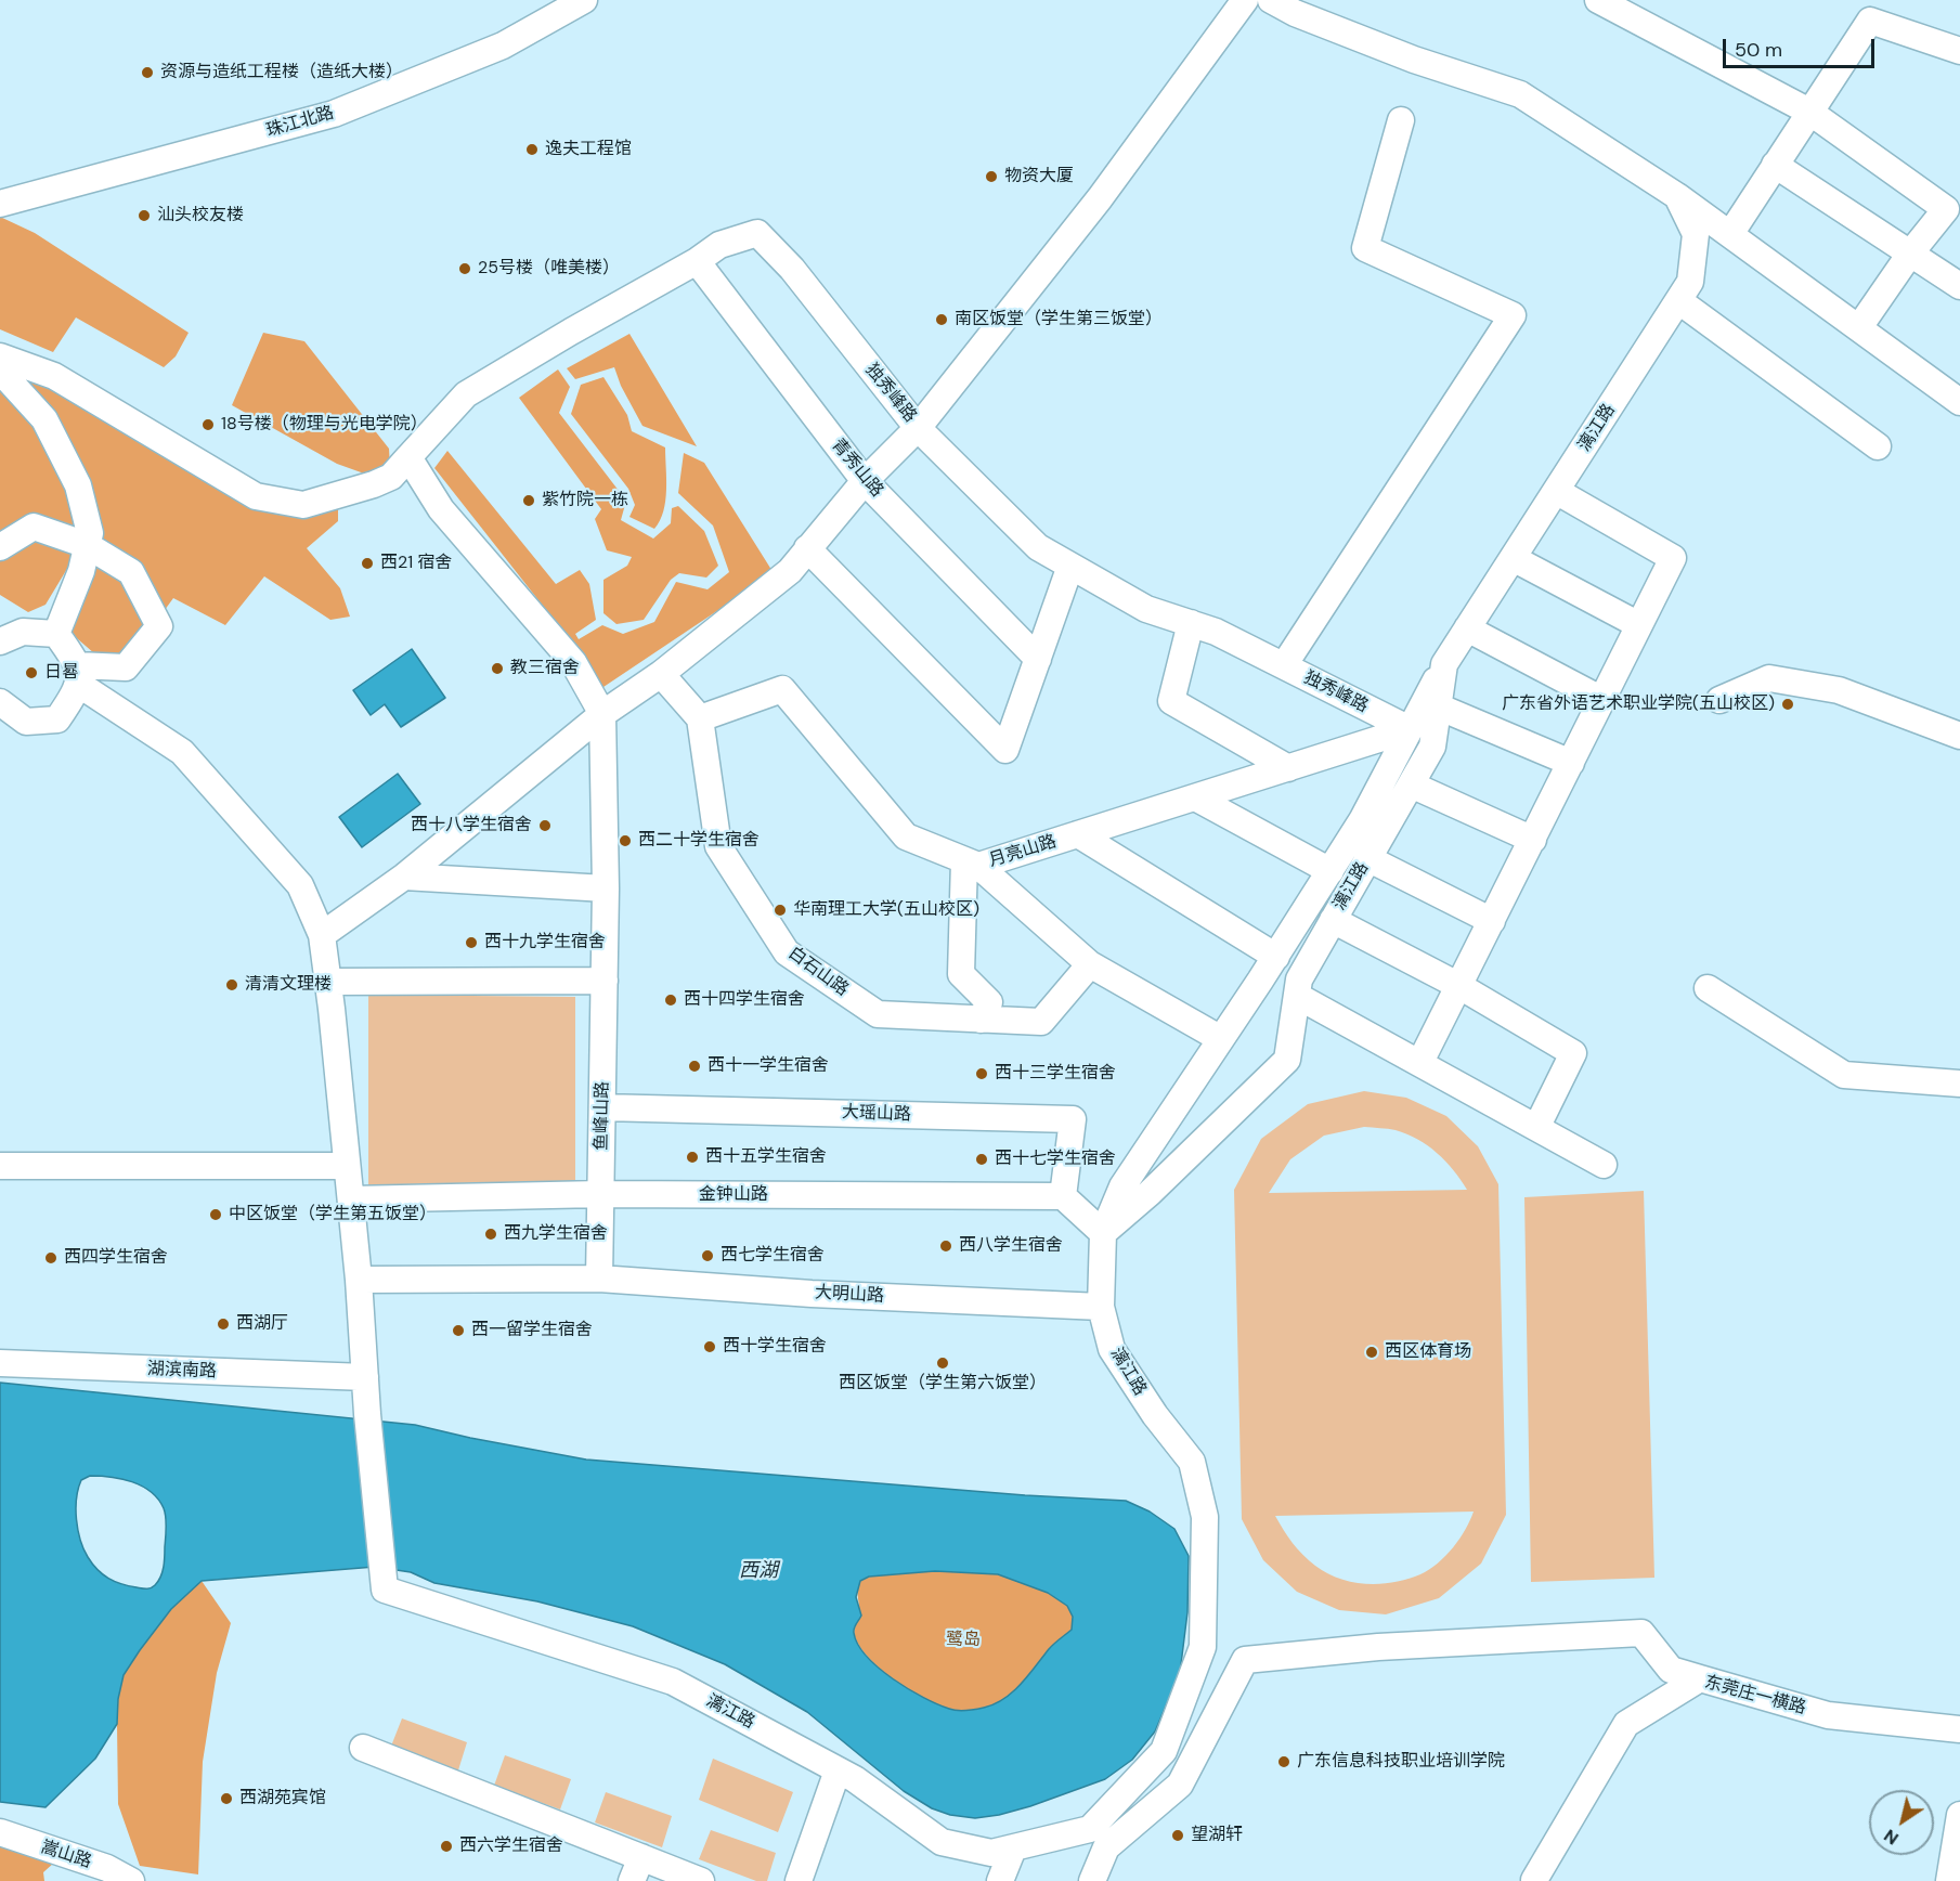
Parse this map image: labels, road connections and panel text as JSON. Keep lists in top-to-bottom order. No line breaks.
{"streets":{"street":["珠江北路","独秀峰路","漓江路","青秀山路","月亮山路","白石山路","大瑶山路","鱼峰山路","金钟山路","大明山路","湖滨南路","东莞庄一横路","嵩山路"]},"crossings":[["独秀峰路","青秀山路"],["独秀峰路","月亮山路"],["漓江路","大明山路"],["漓江路","湖滨南路"],["月亮山路","白石山路"],["大瑶山路","鱼峰山路"],["大瑶山路","金钟山路"],["鱼峰山路","金钟山路"],["鱼峰山路","大明山路"]],"water":["西湖"],"parks":["鹭岛"],"places":["资源与造纸工程楼（造纸大楼）","逸夫工程馆","物资大厦","汕头校友楼","25号楼（唯美楼）","南区饭堂（学生第三饭堂）","18号楼（物理与光电学院）","紫竹院一栋","西21 宿舍","教三宿舍","日晷","广东省外语艺术职业学院(五山校区)","西十八学生宿舍","西二十学生宿舍","华南理工大学(五山校区)","西十九学生宿舍","清清文理楼","西十四学生宿舍","西十一学生宿舍","西十三学生宿舍","西十五学生宿舍","西十七学生宿舍","中区饭堂（学生第五饭堂）","西九学生宿舍","西八学生宿舍","西七学生宿舍","西四学生宿舍","西湖厅","西一留学生宿舍","西十学生宿舍","西区体育场","西区饭堂（学生第六饭堂）","广东信息科技职业培训学院","西湖苑宾馆","望湖轩","西六学生宿舍"],"scale_bar":"50 m","north":"bottom left"}
